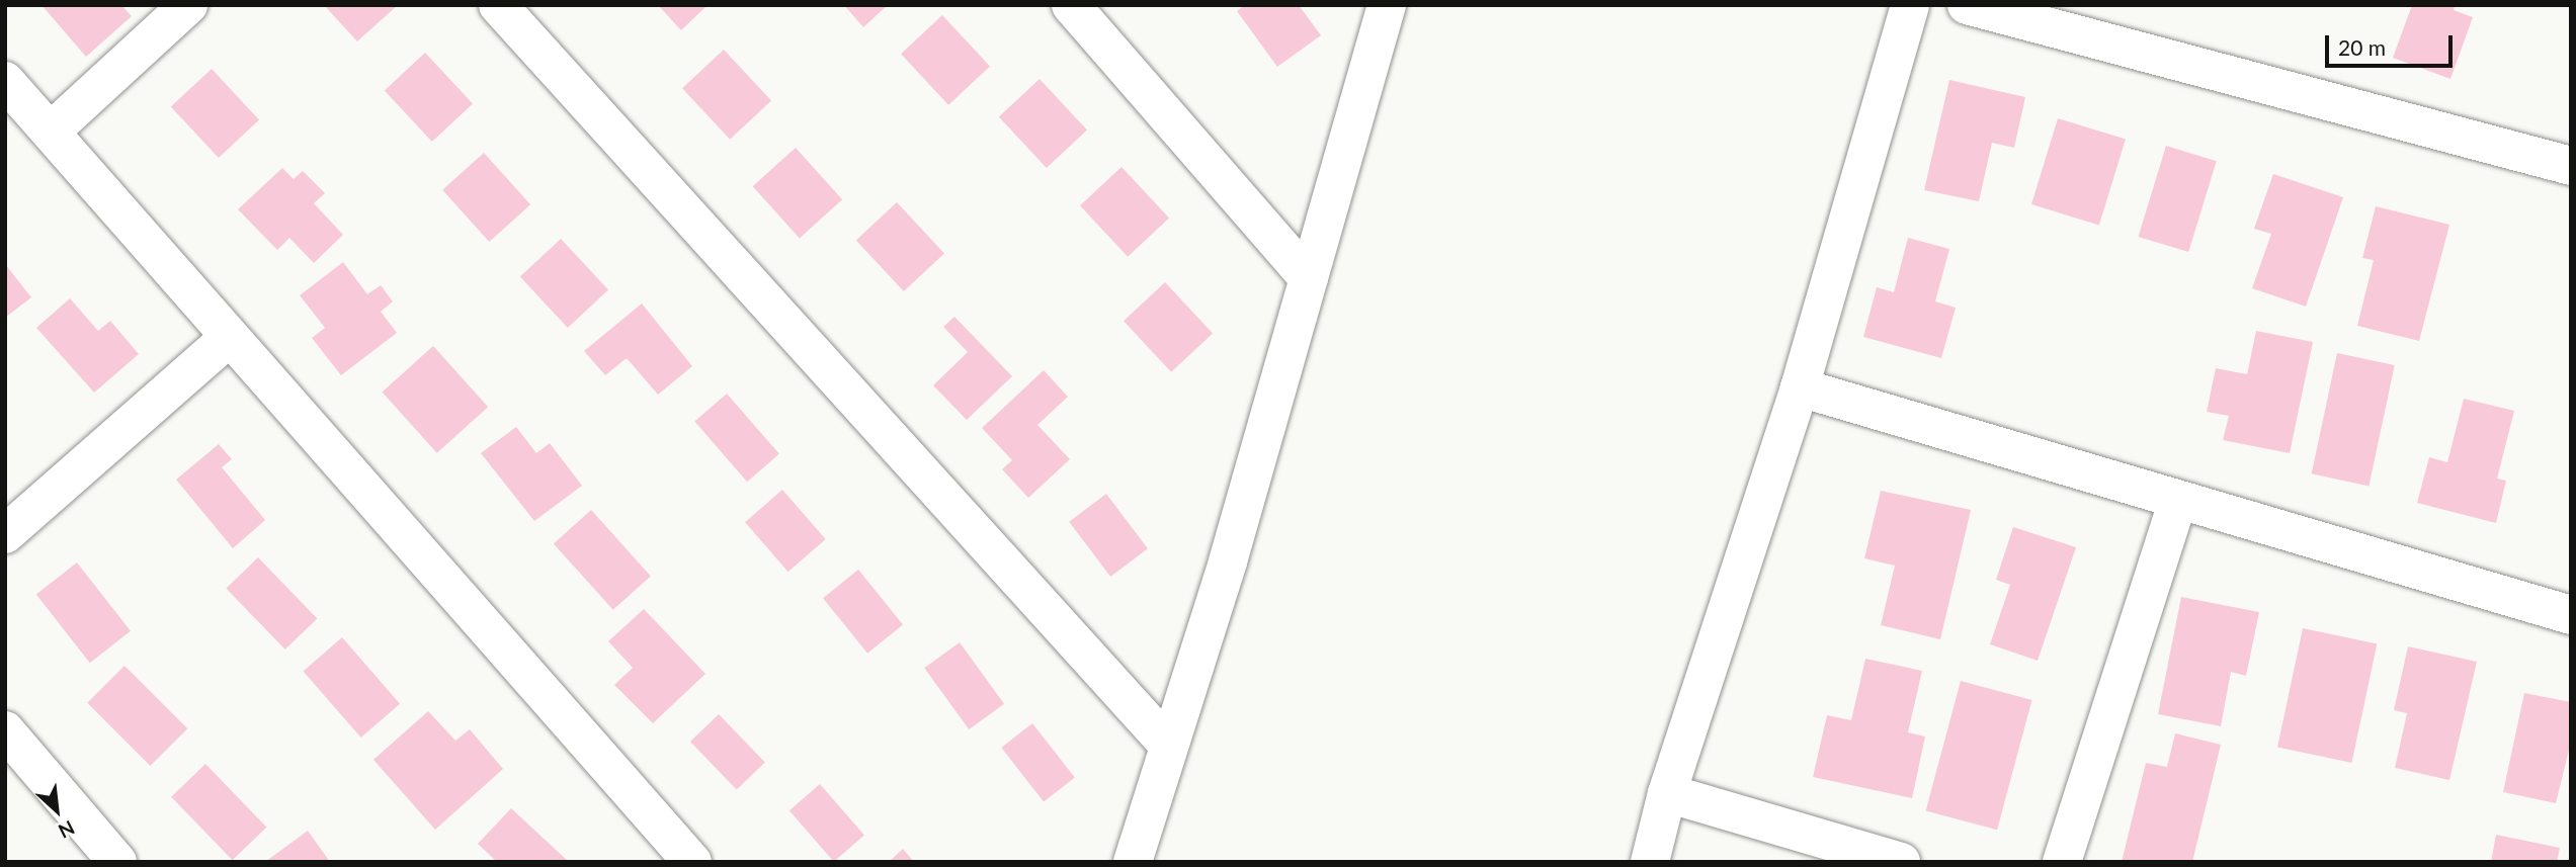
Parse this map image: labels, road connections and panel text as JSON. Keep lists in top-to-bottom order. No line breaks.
{"scale_bar":"20 m","north":"bottom right"}
